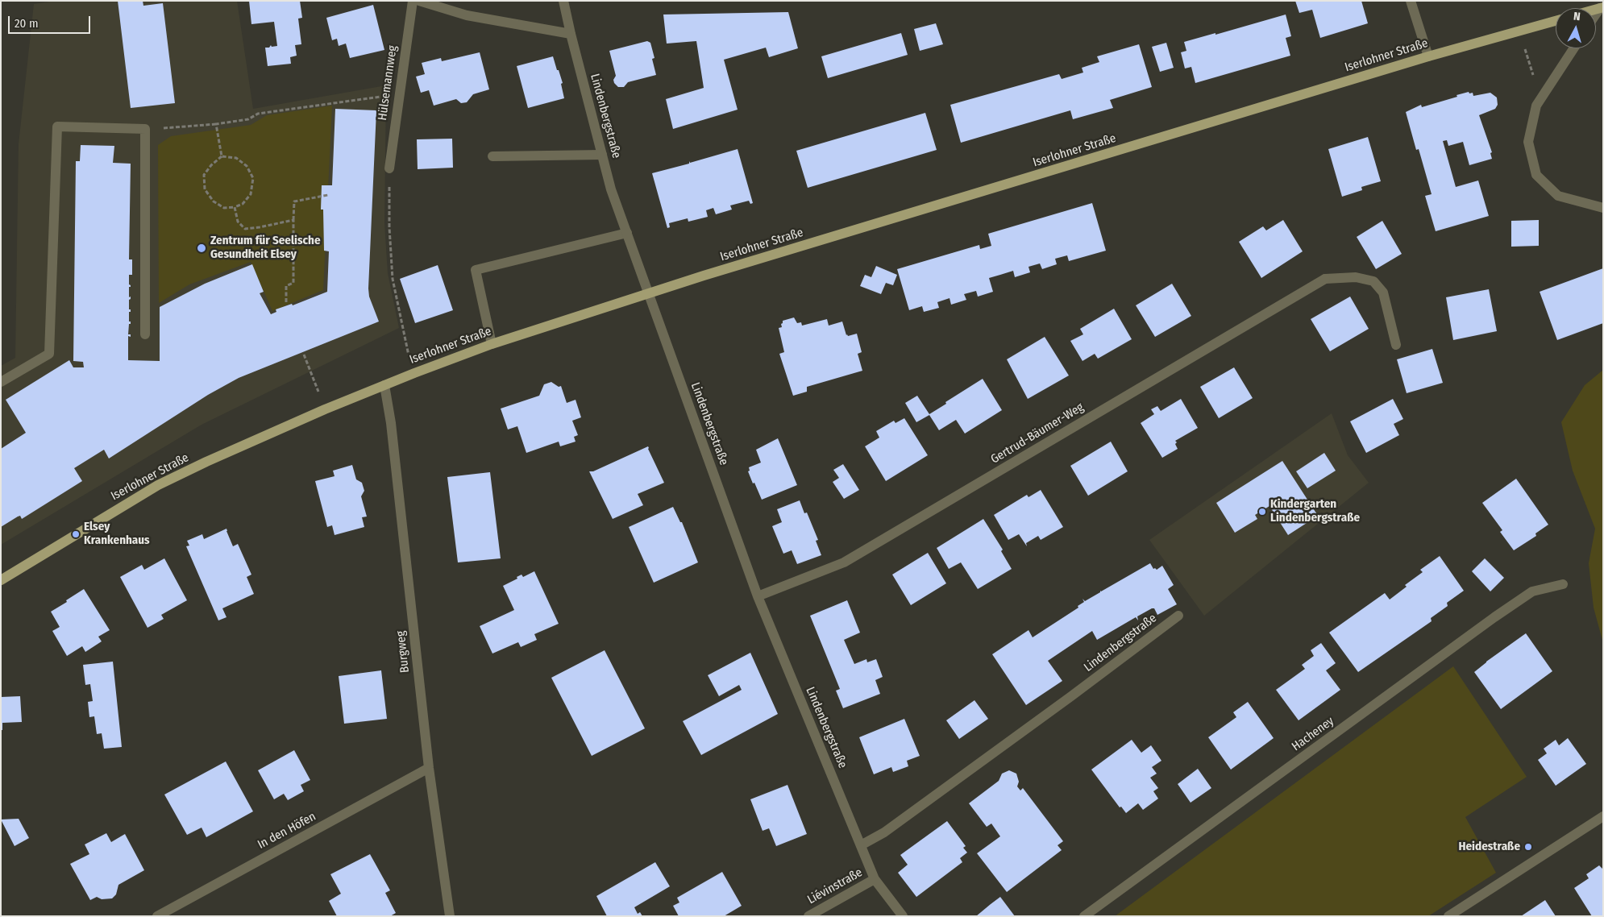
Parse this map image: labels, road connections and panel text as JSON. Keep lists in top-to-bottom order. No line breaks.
{"streets":{"main road":["Iserlohner Straße"],"street":["Hülsemannweg","Lindenbergstraße","Gertrud-Bäumer-Weg","Burgweg","Hacheney","In den Höfen","Liévinstraße"]},"crossings":[["Iserlohner Straße","Lindenbergstraße"],["Iserlohner Straße","Burgweg"],["Lindenbergstraße","Gertrud-Bäumer-Weg"],["Lindenbergstraße","Liévinstraße"],["Burgweg","In den Höfen"]],"places":["Zentrum für Seelische Gesundheit Elsey","Kindergarten Lindenbergstraße","Elsey Krankenhaus","Heidestraße"],"scale_bar":"20 m","north":"top"}
